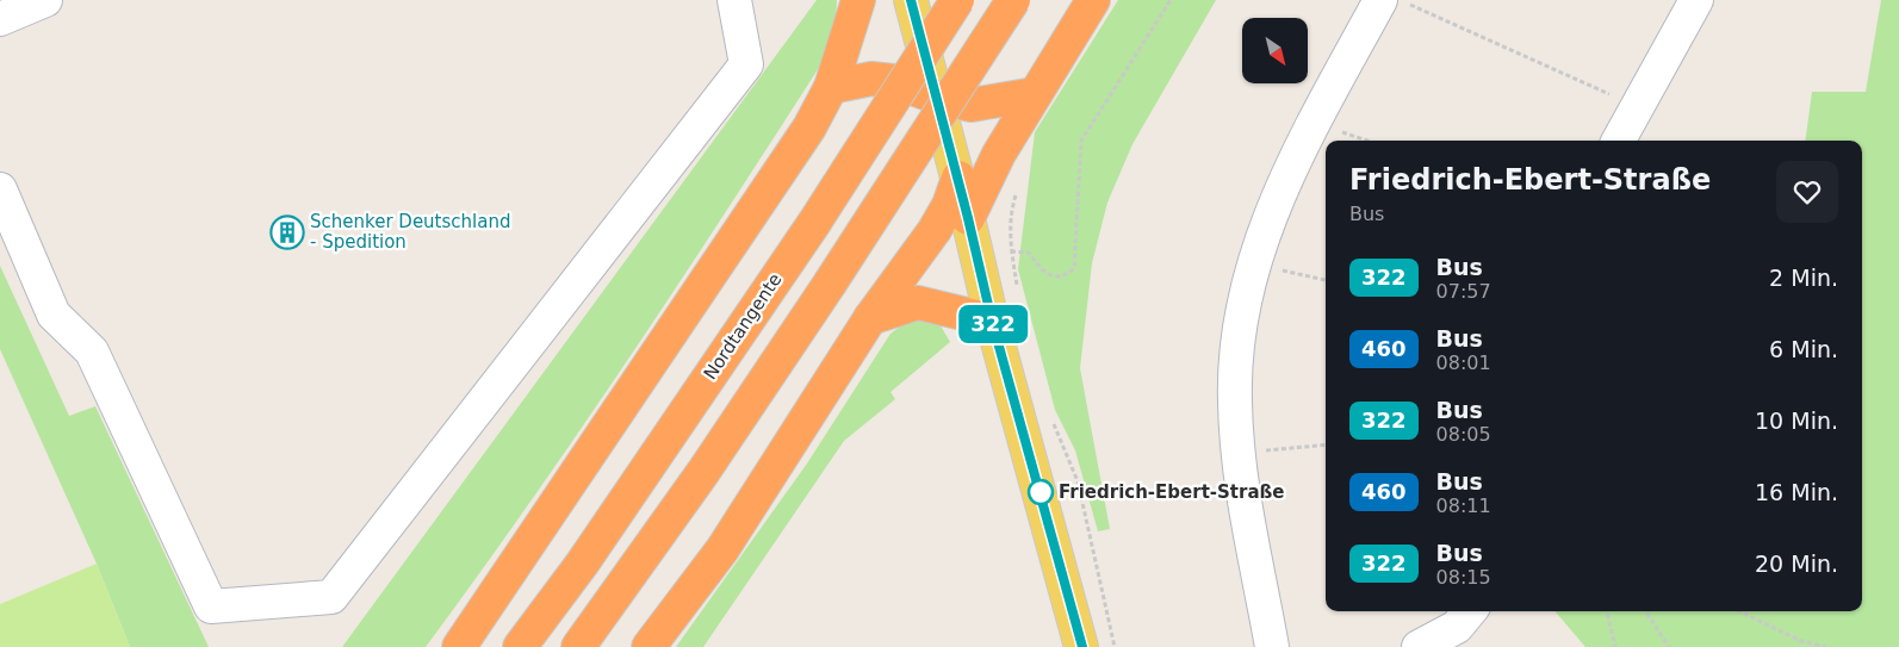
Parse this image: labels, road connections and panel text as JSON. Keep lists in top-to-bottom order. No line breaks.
{"streets":{"highway":["Nordtangente"]},"places":{"building":["Schenker Deutschland - Spedition"],"other":["Friedrich-Ebert-Straße"]},"lines":["bus line 322"],"north":"bottom right","page":{"on_map":"322","heading":["Friedrich-Ebert-Straße","Bus"],"list":[{"mark":"322","name":"Bus","note":"07:57","value":"2 Min."},{"mark":"460","name":"Bus","note":"08:01","value":"6 Min."},{"mark":"322","name":"Bus","note":"08:05","value":"10 Min."},{"mark":"460","name":"Bus","note":"08:11","value":"16 Min."},{"mark":"322","name":"Bus","note":"08:15","value":"20 Min."}]}}
